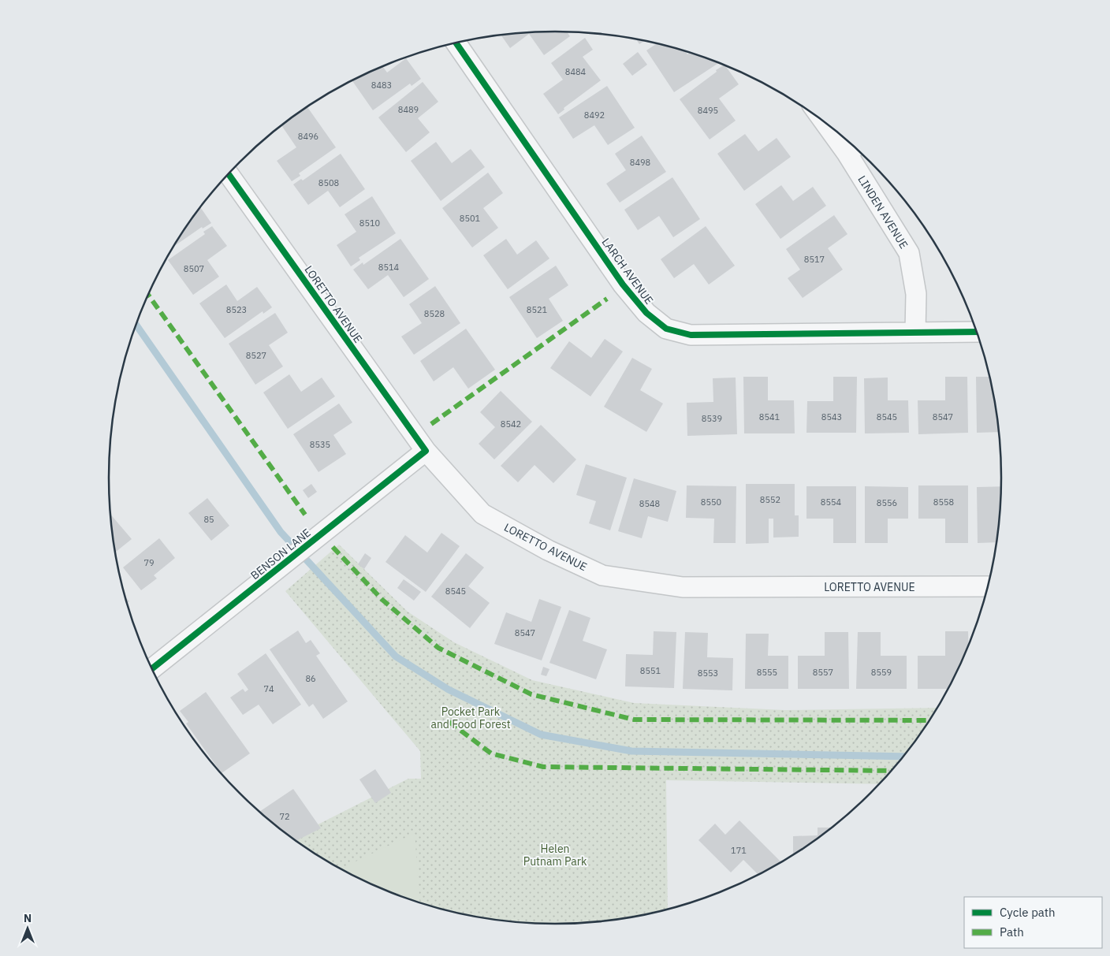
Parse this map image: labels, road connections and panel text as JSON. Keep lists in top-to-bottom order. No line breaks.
{"streets":{"street":["LINDEN AVENUE","LARCH AVENUE","LORETTO AVENUE","BENSON LANE"]},"crossings":[["LINDEN AVENUE","LARCH AVENUE"],["LORETTO AVENUE","BENSON LANE"]],"parks":["Pocket Park and Food Forest","Helen Putnam Park"],"house_numbers":["8484","8483","8489","8495","8492","8496","8498","8508","8501","8510","8517","8514","8507","8523","8521","8528","8527","8541","8543","8545","8547","8539","8542","8535","8552","8550","8554","8558","8556","8548","85","79","8545","8547","8551","8555","8557","8559","8553","86","74","72","171"],"legend":["Cycle path","Path"],"north":"top"}
